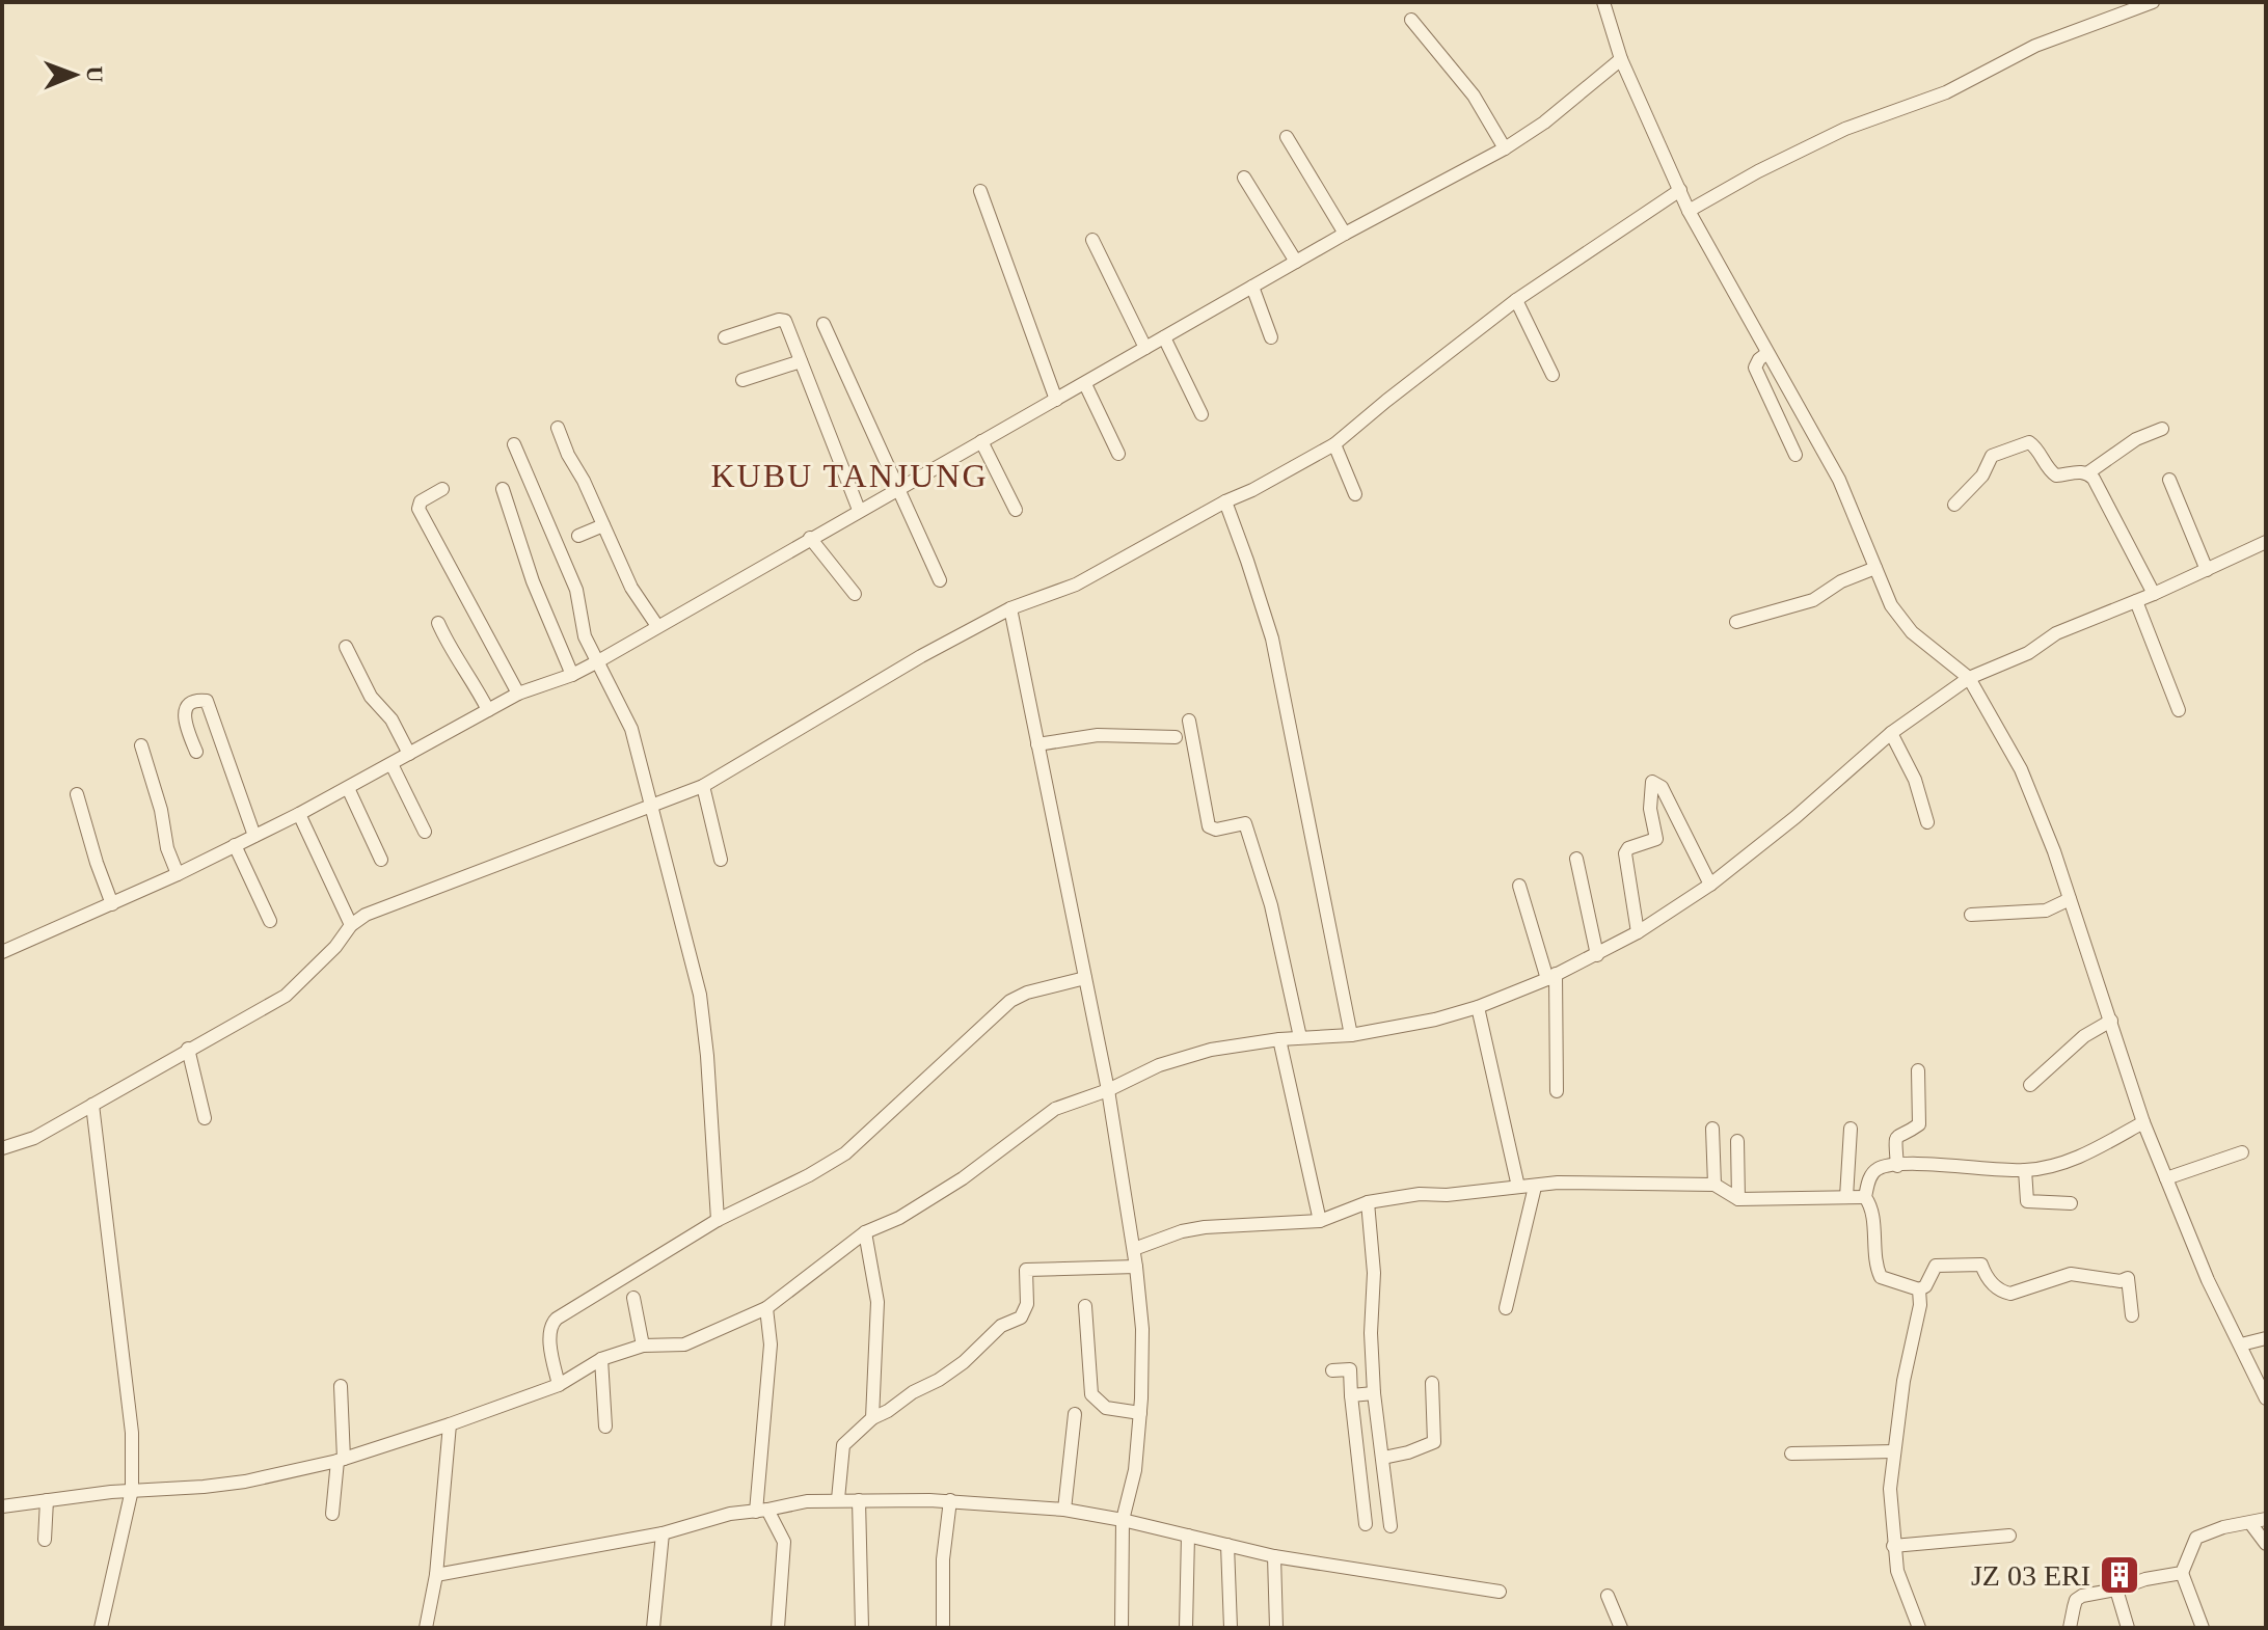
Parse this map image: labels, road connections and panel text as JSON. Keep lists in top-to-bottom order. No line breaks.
{"districts":["KUBU TANJUNG"],"places":{"building":["JZ 03 ERI"]},"north":"right"}
